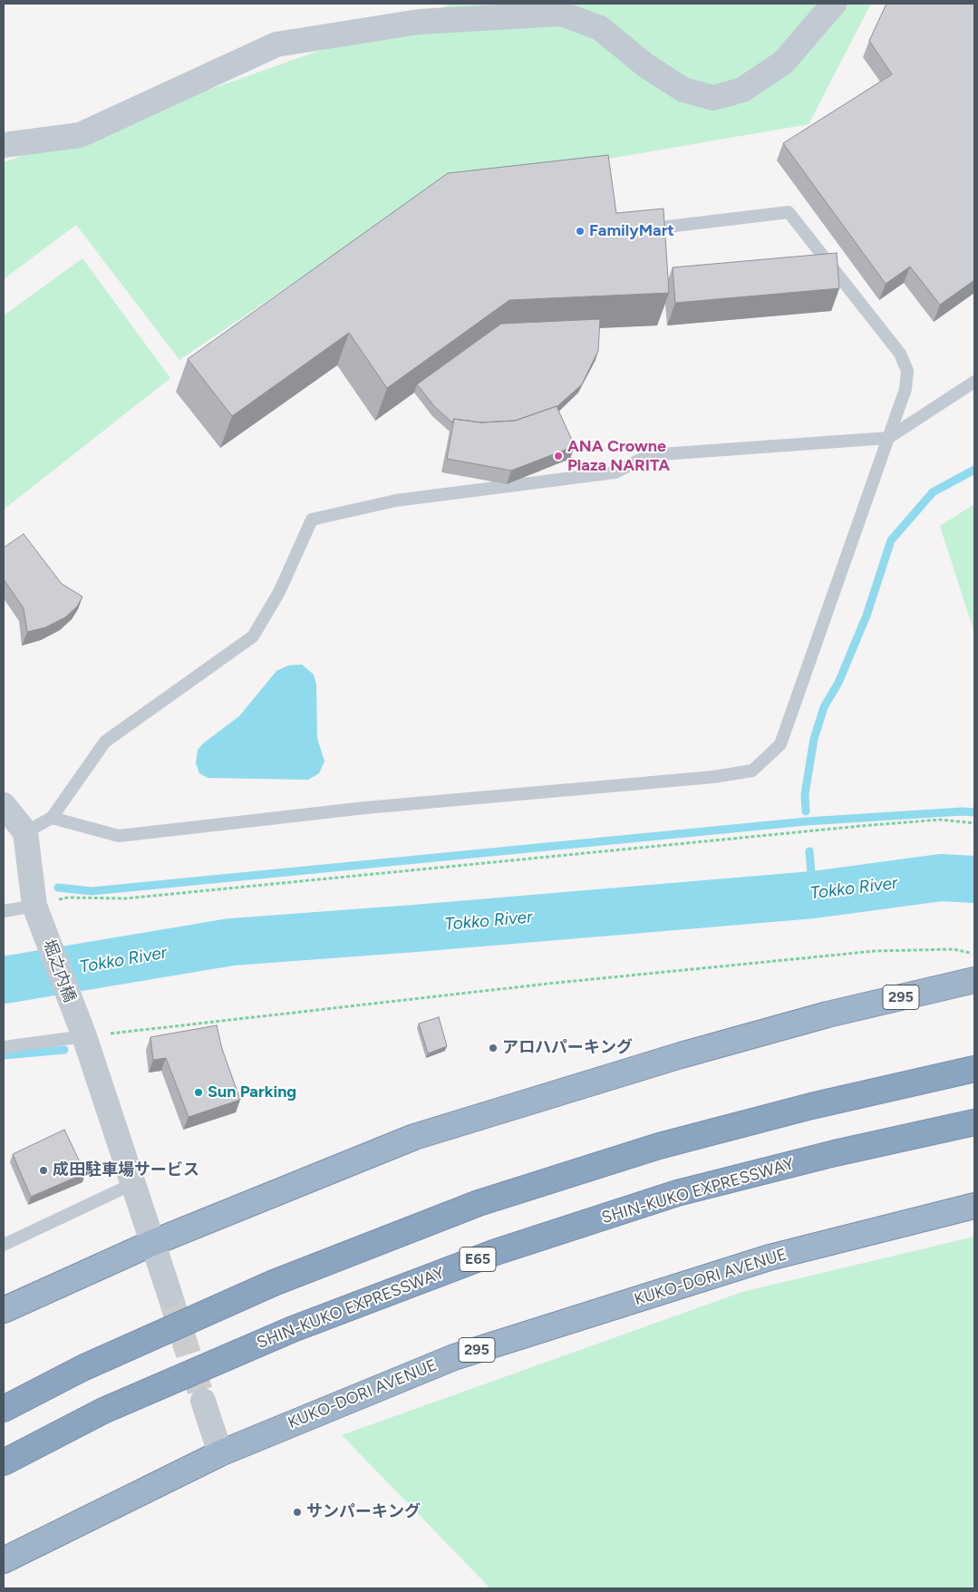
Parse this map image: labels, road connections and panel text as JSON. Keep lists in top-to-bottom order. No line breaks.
{"streets":{"highway":["295","SHIN-KUKO EXPRESSWAY","E65","KUKO-DORI AVENUE"],"street":["堀之内橋"]},"crossings":[["堀之内橋","295"]],"water":["Tokko River"],"places":["FamilyMart","ANA Crowne Plaza NARITA","アロハパーキング","Sun Parking","成田駐車場サービス","サンパーキング"]}
